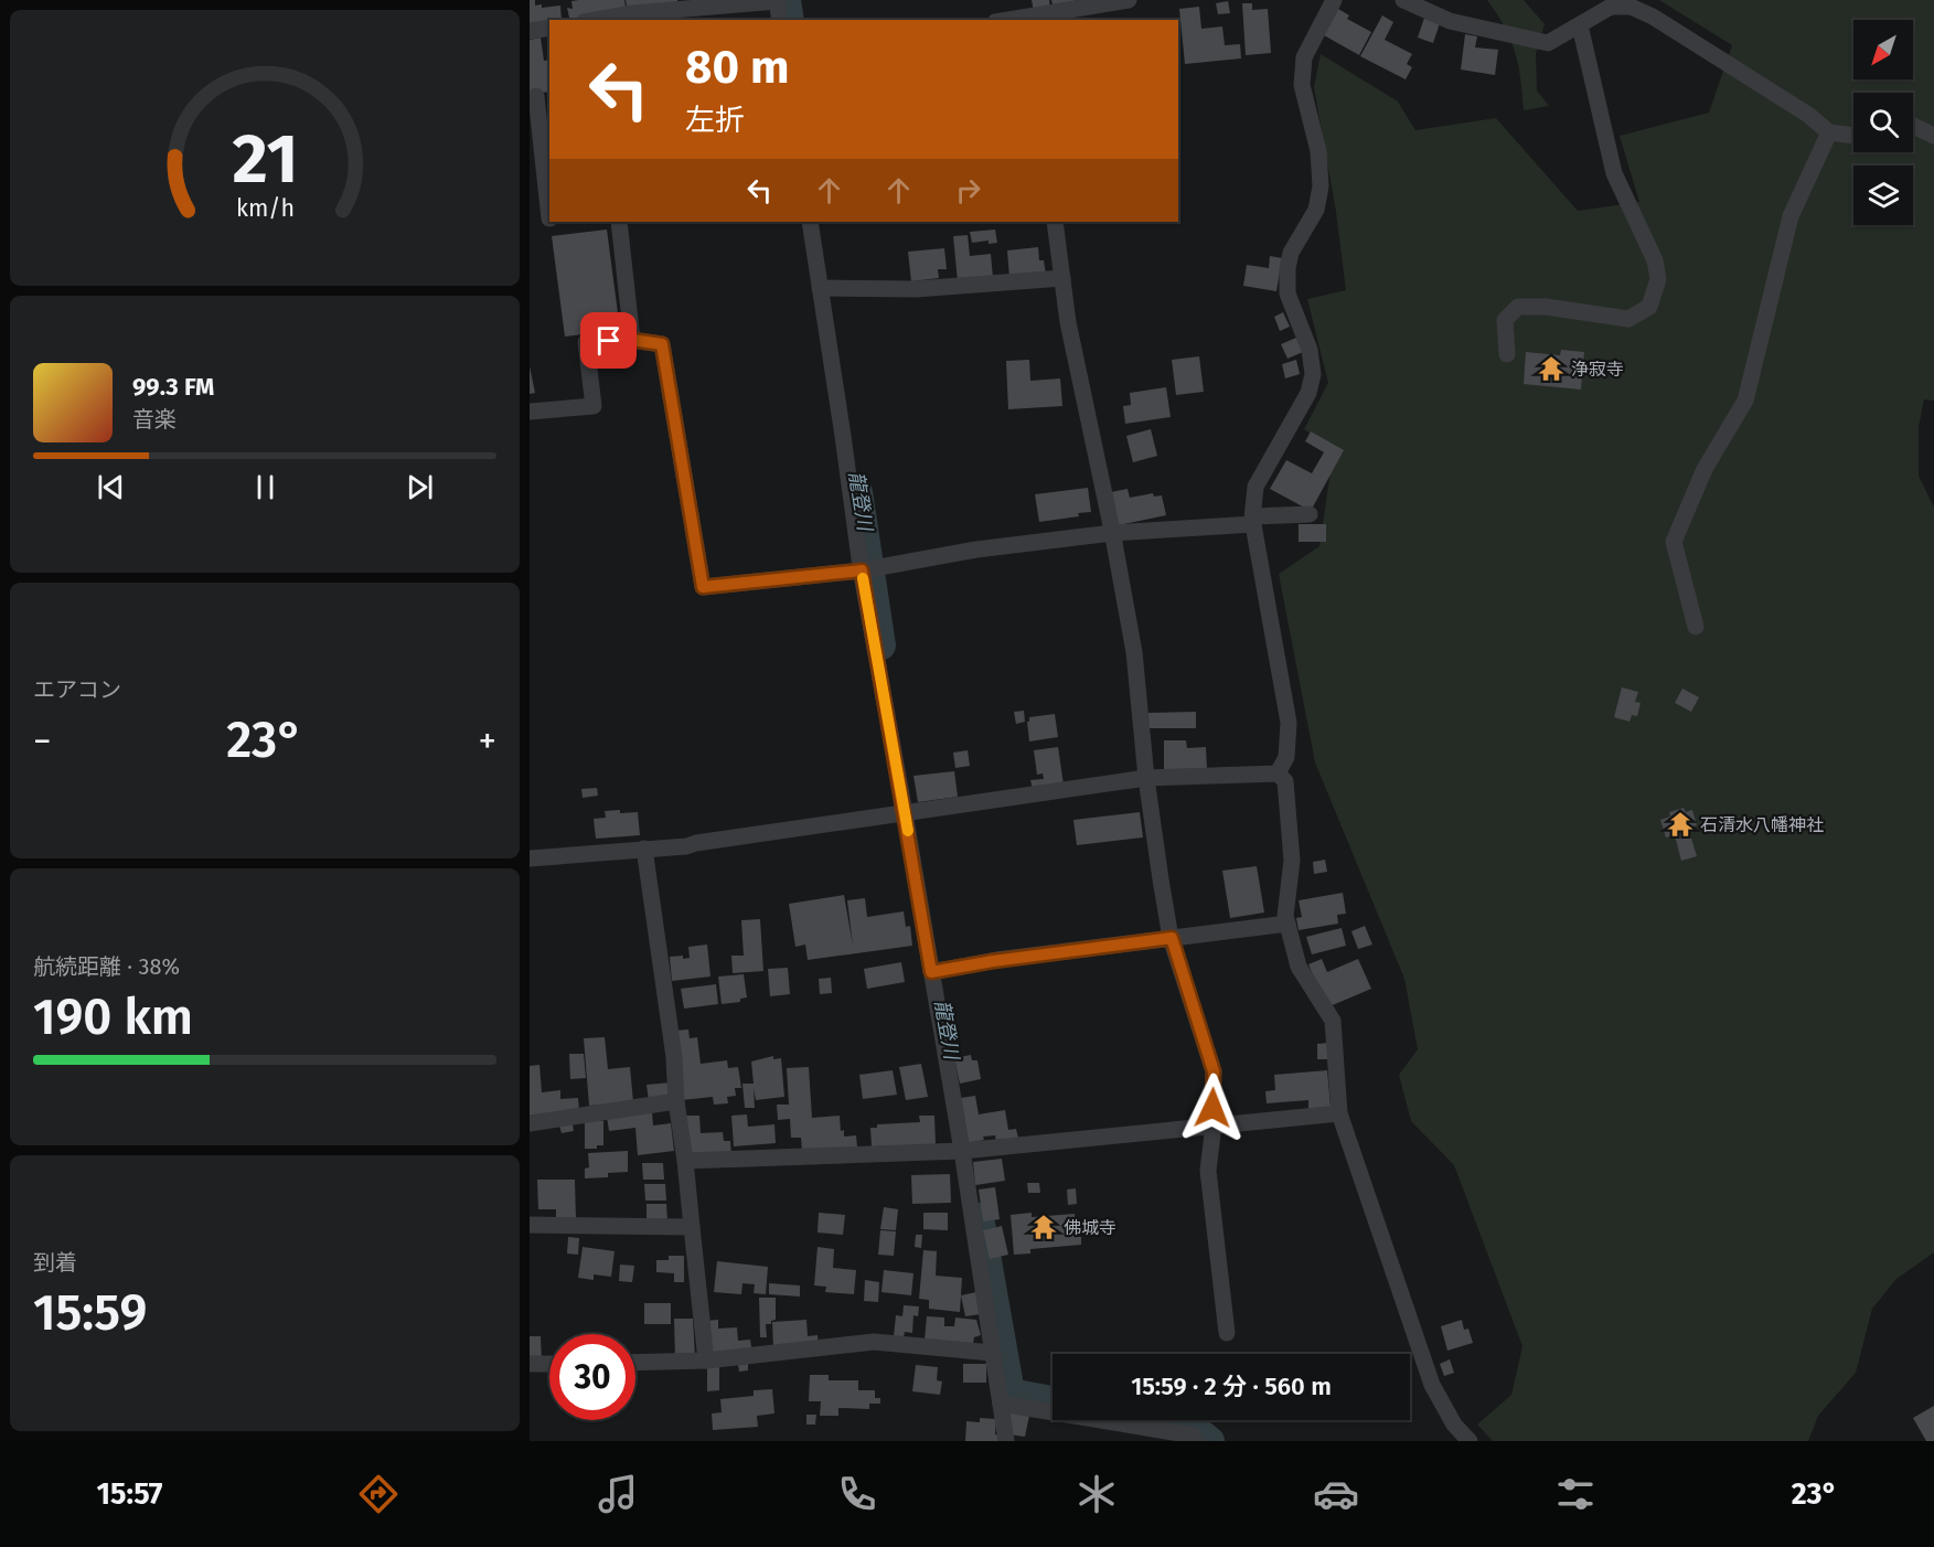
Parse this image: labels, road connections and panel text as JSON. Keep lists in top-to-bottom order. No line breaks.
{"water":["龍登川"],"places":{"temple":["浄寂寺","石清水八幡神社","佛城寺"]},"north":"bottom left","page":{"turn":["80 m","左折"],"song":["99.3 FM","音楽"],"tile":["エアコン",["航続距離 · 38%","190 km"],["到着","15:59"]],"heat":["−","23°","+"],"limit":"30","trip":"15:59 · 2 分 · 560 m","tabs":["15:57","23°"],"gauge":["21","km/h"]}}
